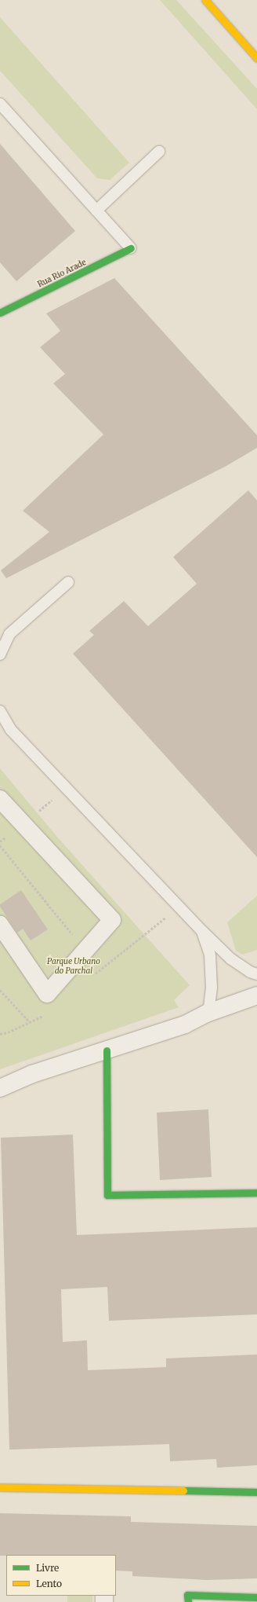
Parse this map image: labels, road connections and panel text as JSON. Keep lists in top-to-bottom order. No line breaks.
{"streets":{"street":["Rua Rio Arade"]},"parks":["Parque Urbano do Parchal"],"legend":["Livre","Lento"]}
